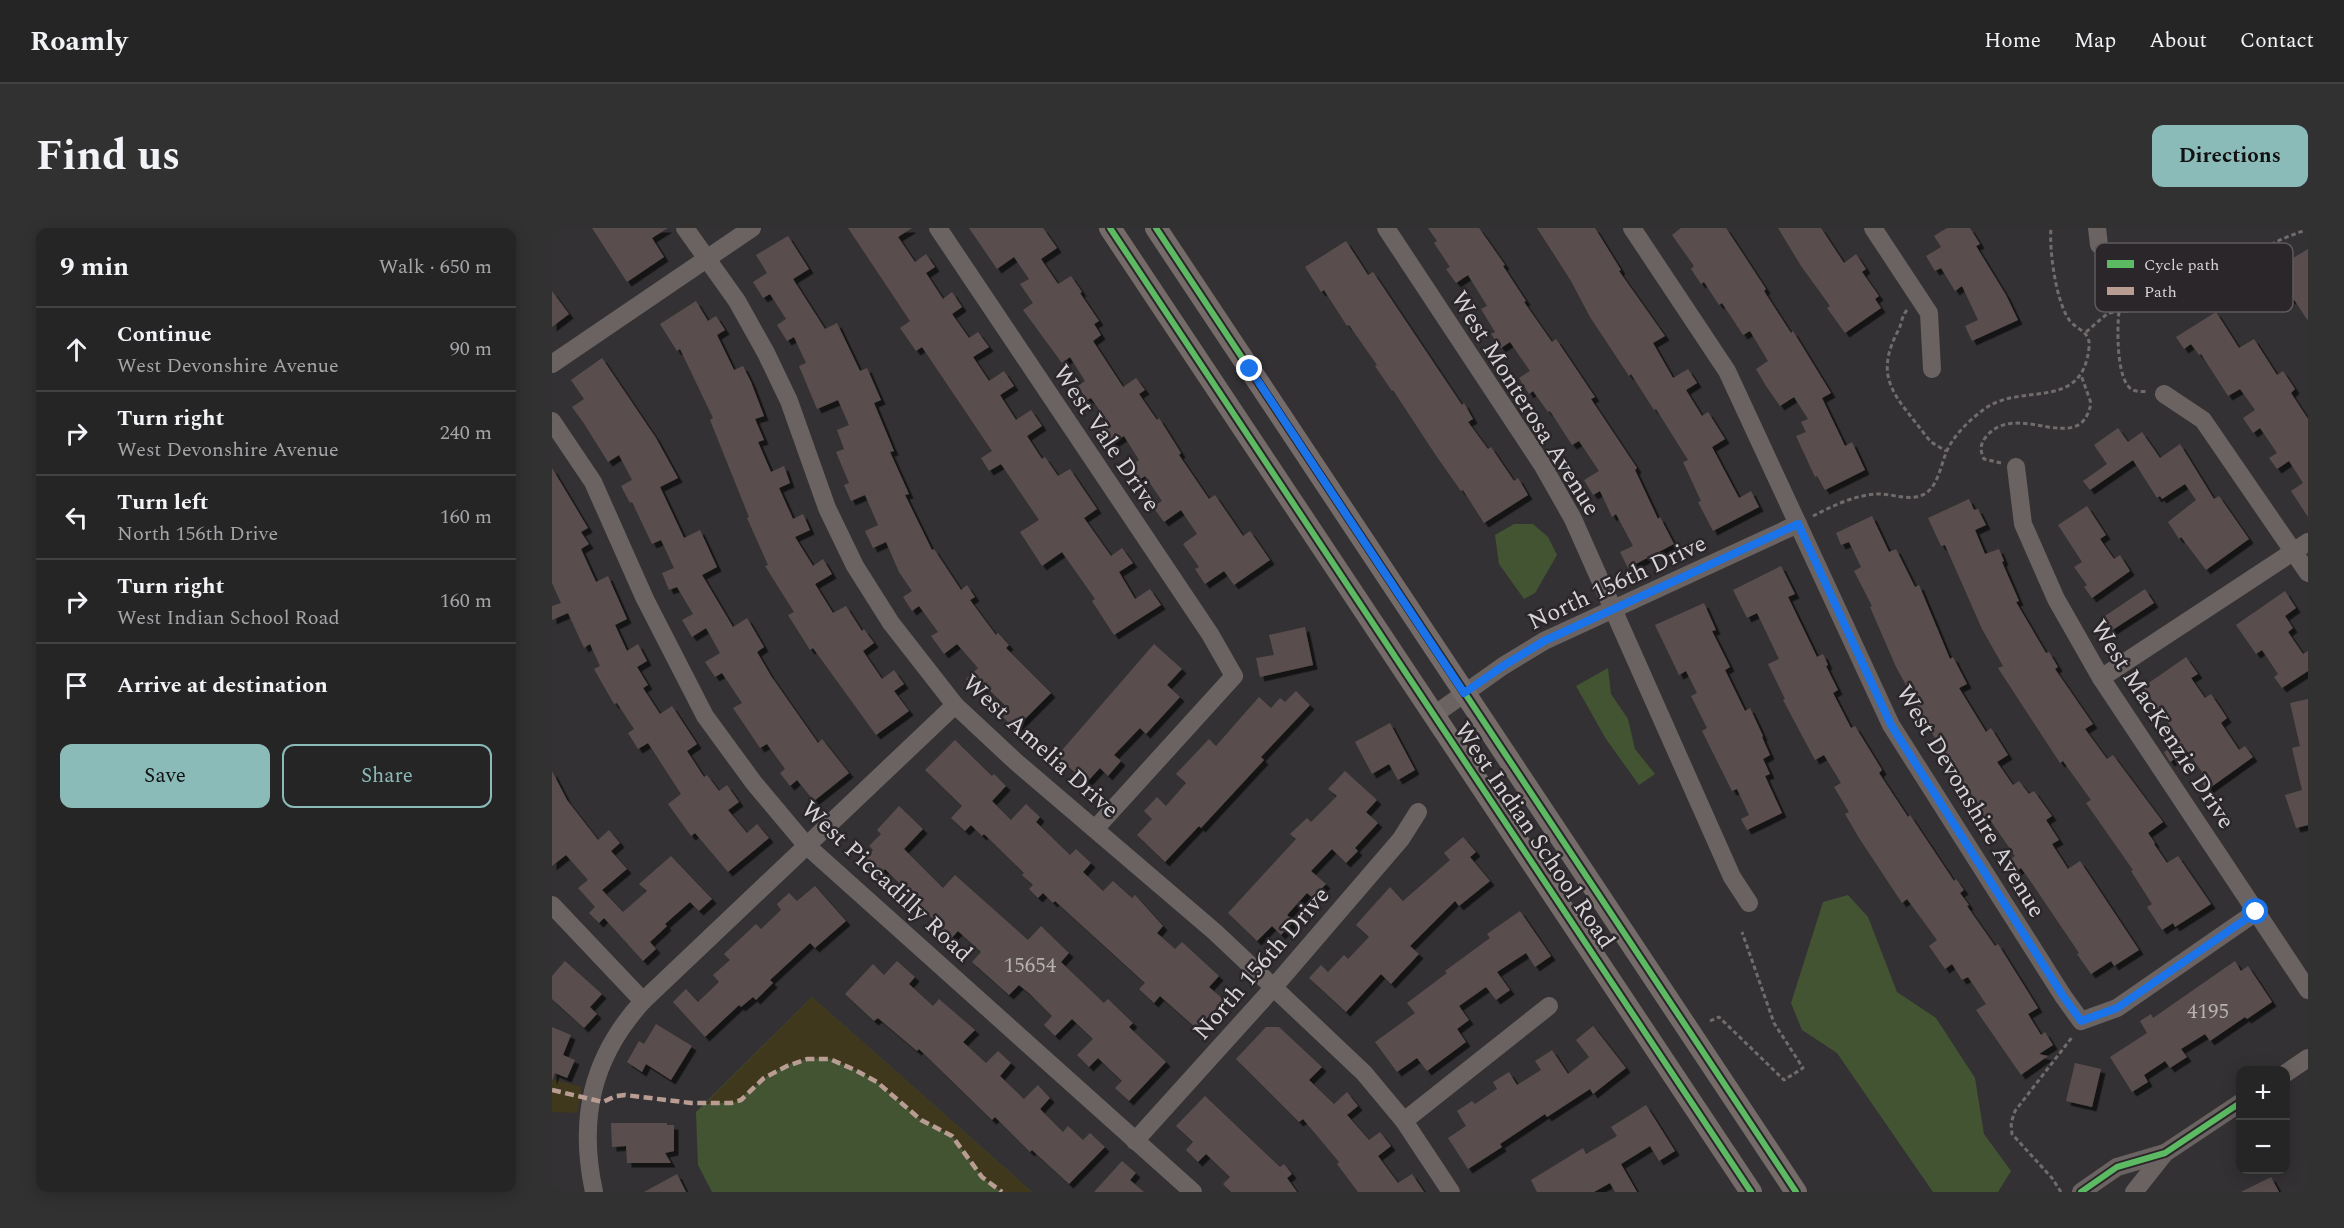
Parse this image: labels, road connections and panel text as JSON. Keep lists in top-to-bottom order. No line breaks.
{"streets":{"main road":["West Indian School Road"],"street":["West Monterosa Avenue","West Vale Drive","North 156th Drive","West MacKenzie Drive","West Amelia Drive","West Devonshire Avenue","West Piccadilly Road"]},"crossings":[["West Monterosa Avenue","North 156th Drive"],["West Vale Drive","West Amelia Drive"],["North 156th Drive","West Amelia Drive"],["North 156th Drive","West Devonshire Avenue"],["North 156th Drive","West Indian School Road"],["North 156th Drive","West Piccadilly Road"]],"house_numbers":["15654","4195"],"legend":["Cycle path","Path"],"page":{"header":"Roamly","nav":["Home","Map","About","Contact"],"title":"Find us","buttons":["Directions",["Save","Share"]],"heading":["9 min","Walk · 650 m"],"list":[["Continue","West Devonshire Avenue","90 m"],["Turn right","West Devonshire Avenue","240 m"],["Turn left","North 156th Drive","160 m"],["Turn right","West Indian School Road","160 m"],"Arrive at destination"],"map_buttons":["+","−"]}}
